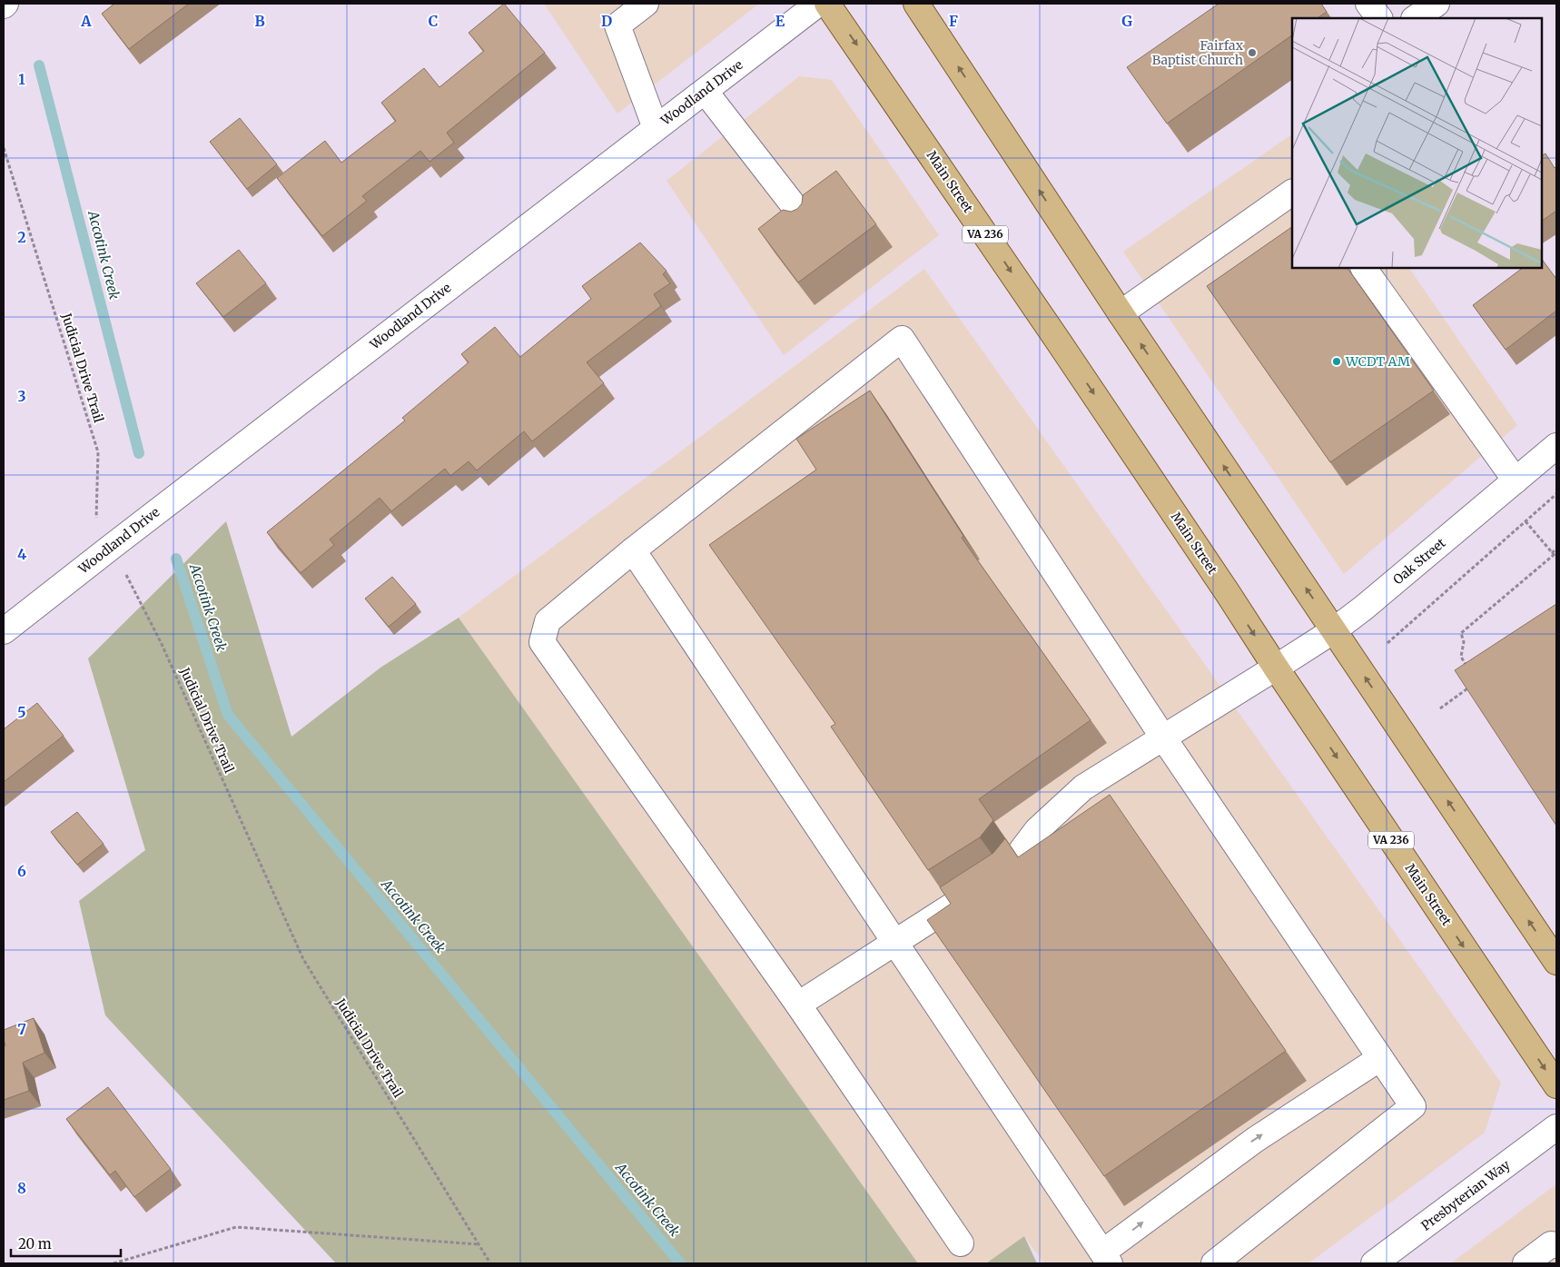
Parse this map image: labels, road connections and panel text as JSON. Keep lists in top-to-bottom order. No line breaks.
{"streets":{"main road":["Main Street","VA 236"],"street":["Woodland Drive","Oak Street","Presbyterian Way"],"path":["Judicial Drive Trail"]},"crossings":[["Woodland Drive","Judicial Drive Trail"],["Main Street","Oak Street"]],"water":["Accotink Creek"],"places":["Fairfax Baptist Church","WCDT AM"],"scale_bar":"20 m","grid":{"columns":["A","B","C","D","E","F","G"],"rows":["1","2","3","4","5","6","7","8"]}}
